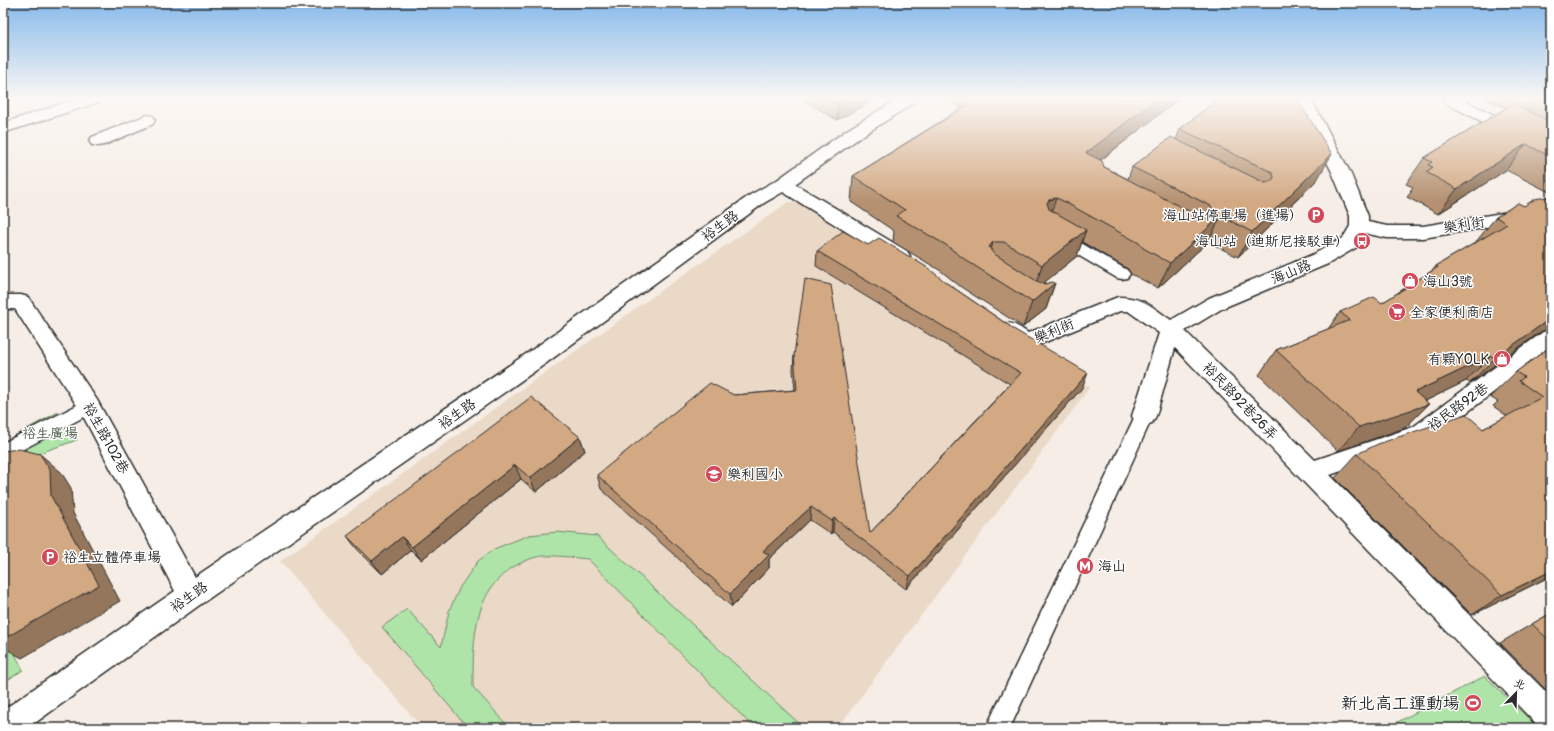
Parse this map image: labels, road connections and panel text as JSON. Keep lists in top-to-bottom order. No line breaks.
{"streets":{"street":["樂利街","裕生路","海山路","裕民路92巷26弄","裕民路92巷","裕生路102巷"]},"crossings":[["樂利街","海山路"],["樂利街","裕民路92巷26弄"],["裕生路","裕生路102巷"],["海山路","裕民路92巷26弄"],["裕民路92巷26弄","裕民路92巷"]],"parks":["裕生廣場"],"places":{"parking":["海山站停車場（進場）","裕生立體停車場"],"bus stop":["海山站（迪斯尼接駁車）"],"shop":["海山3號","有顆YOLK"],"supermarket":["全家便利商店"],"school or university":["樂利國小"],"metro station":["海山"],"sports":["新北高工運動場"]},"north":"top right"}
